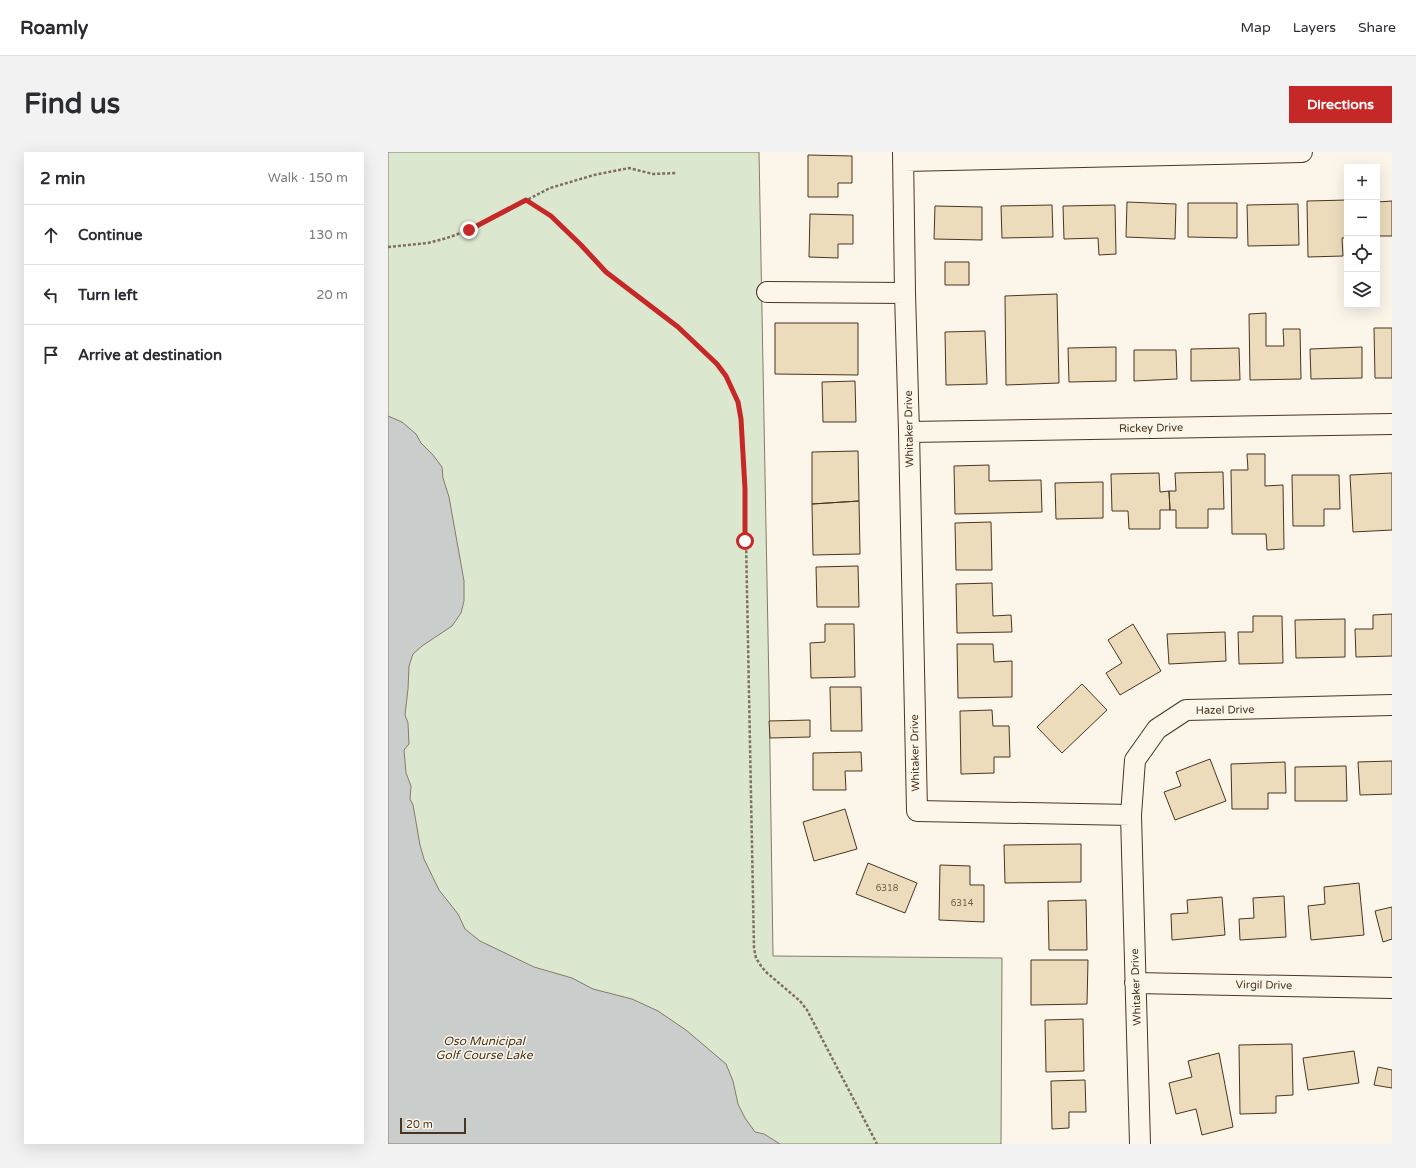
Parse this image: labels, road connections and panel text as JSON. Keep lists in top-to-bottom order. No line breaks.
{"streets":{"street":["Rickey Drive","Whitaker Drive","Hazel Drive","Virgil Drive"]},"crossings":[["Rickey Drive","Whitaker Drive"],["Whitaker Drive","Hazel Drive"],["Whitaker Drive","Virgil Drive"]],"water":["Oso Municipal Golf Course Lake"],"house_numbers":["6318","6314"],"scale_bar":"20 m","page":{"header":"Roamly","nav":["Map","Layers","Share"],"buttons":"Directions","title":"Find us","heading":["2 min","Walk · 150 m"],"map_buttons":["+","−"],"list":[["Continue","130 m"],["Turn left","20 m"],"Arrive at destination"],"scale":"20 m"}}
